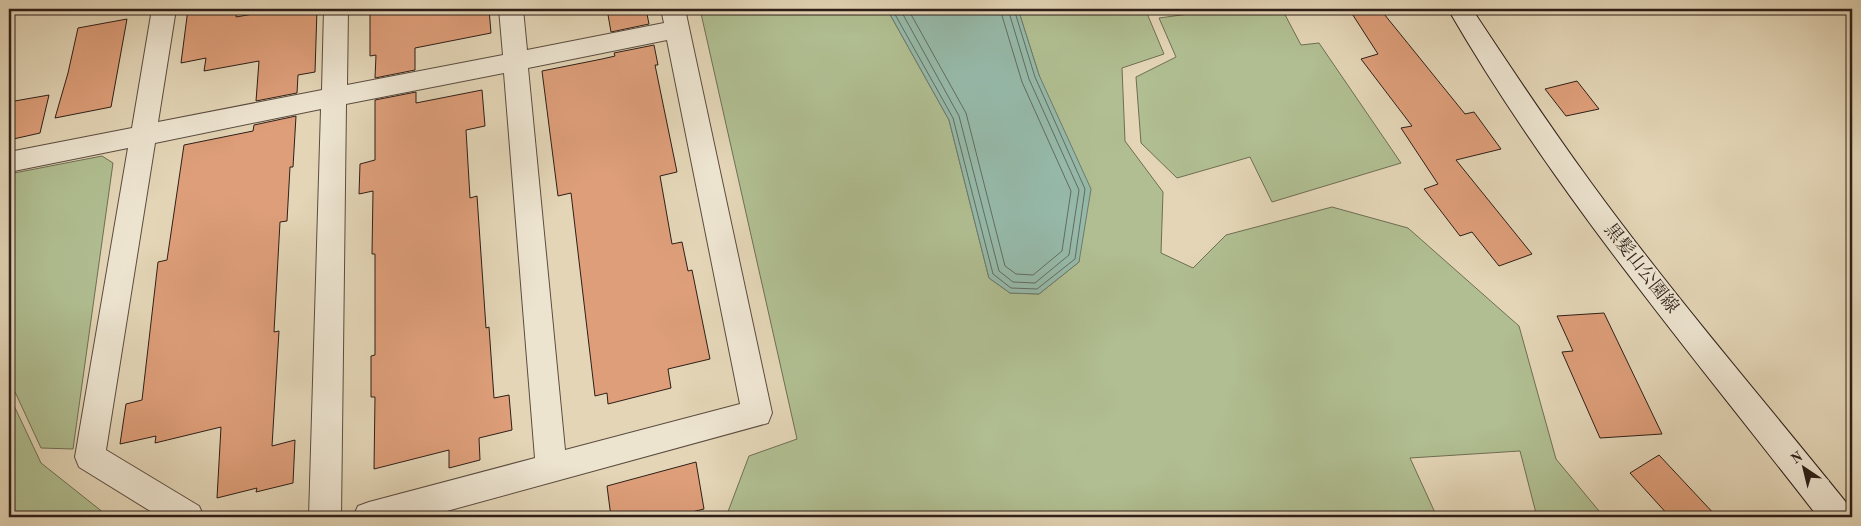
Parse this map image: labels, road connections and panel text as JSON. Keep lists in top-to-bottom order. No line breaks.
{"streets":{"street":["黒髪山公園線"]},"north":"top left"}
